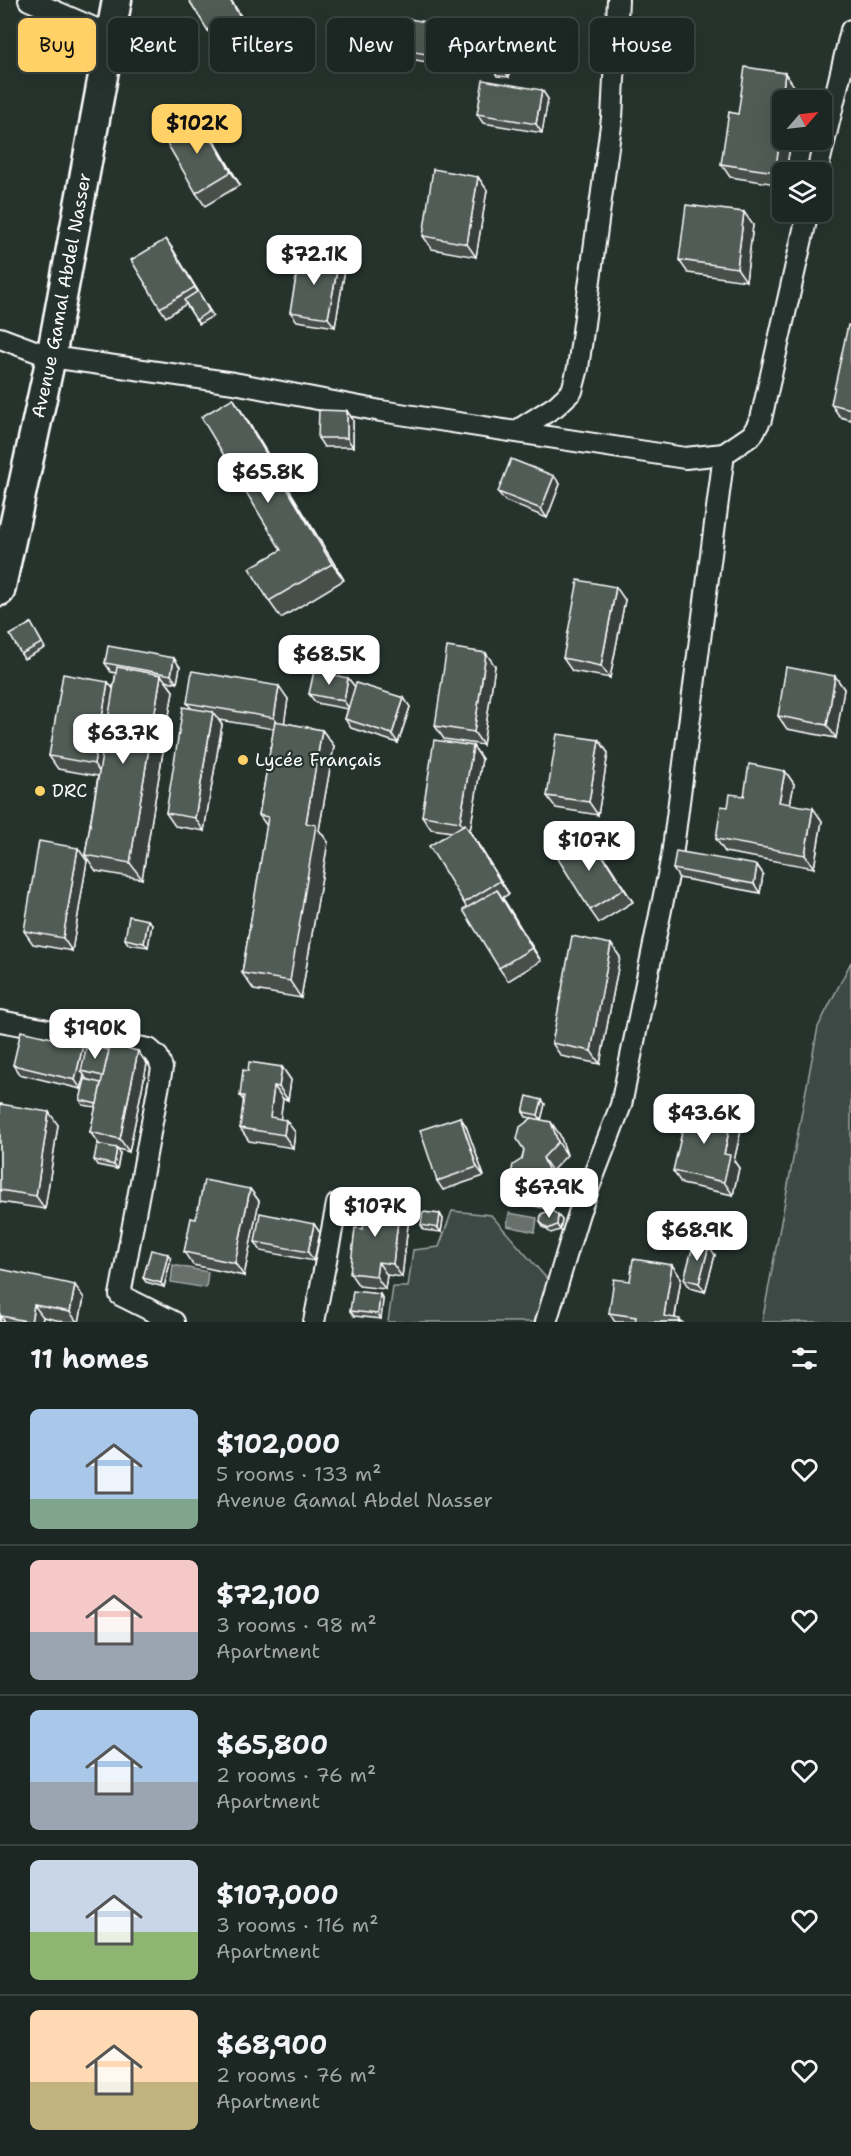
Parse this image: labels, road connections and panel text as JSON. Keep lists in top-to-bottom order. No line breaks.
{"streets":{"street":["Avenue Gamal Abdel Nasser"]},"places":["Lycée Français","DRC"],"north":"top right","page":{"chip":["Buy","Rent","Filters","New","Apartment","House"],"price":["$102K","$72.1K","$65.8K","$68.5K","$63.7K","$107K","$190K","$43.6K","$67.9K","$107K","$68.9K"],"heading":"11 homes","list":[{"name":"$102,000","note":"5 rooms · 133 m² · Avenue Gamal Abdel Nasser"},{"name":"$72,100","note":"3 rooms · 98 m² · Apartment"},{"name":"$65,800","note":"2 rooms · 76 m² · Apartment"},{"name":"$107,000","note":"3 rooms · 116 m² · Apartment"},{"name":"$68,900","note":"2 rooms · 76 m² · Apartment"}]}}
